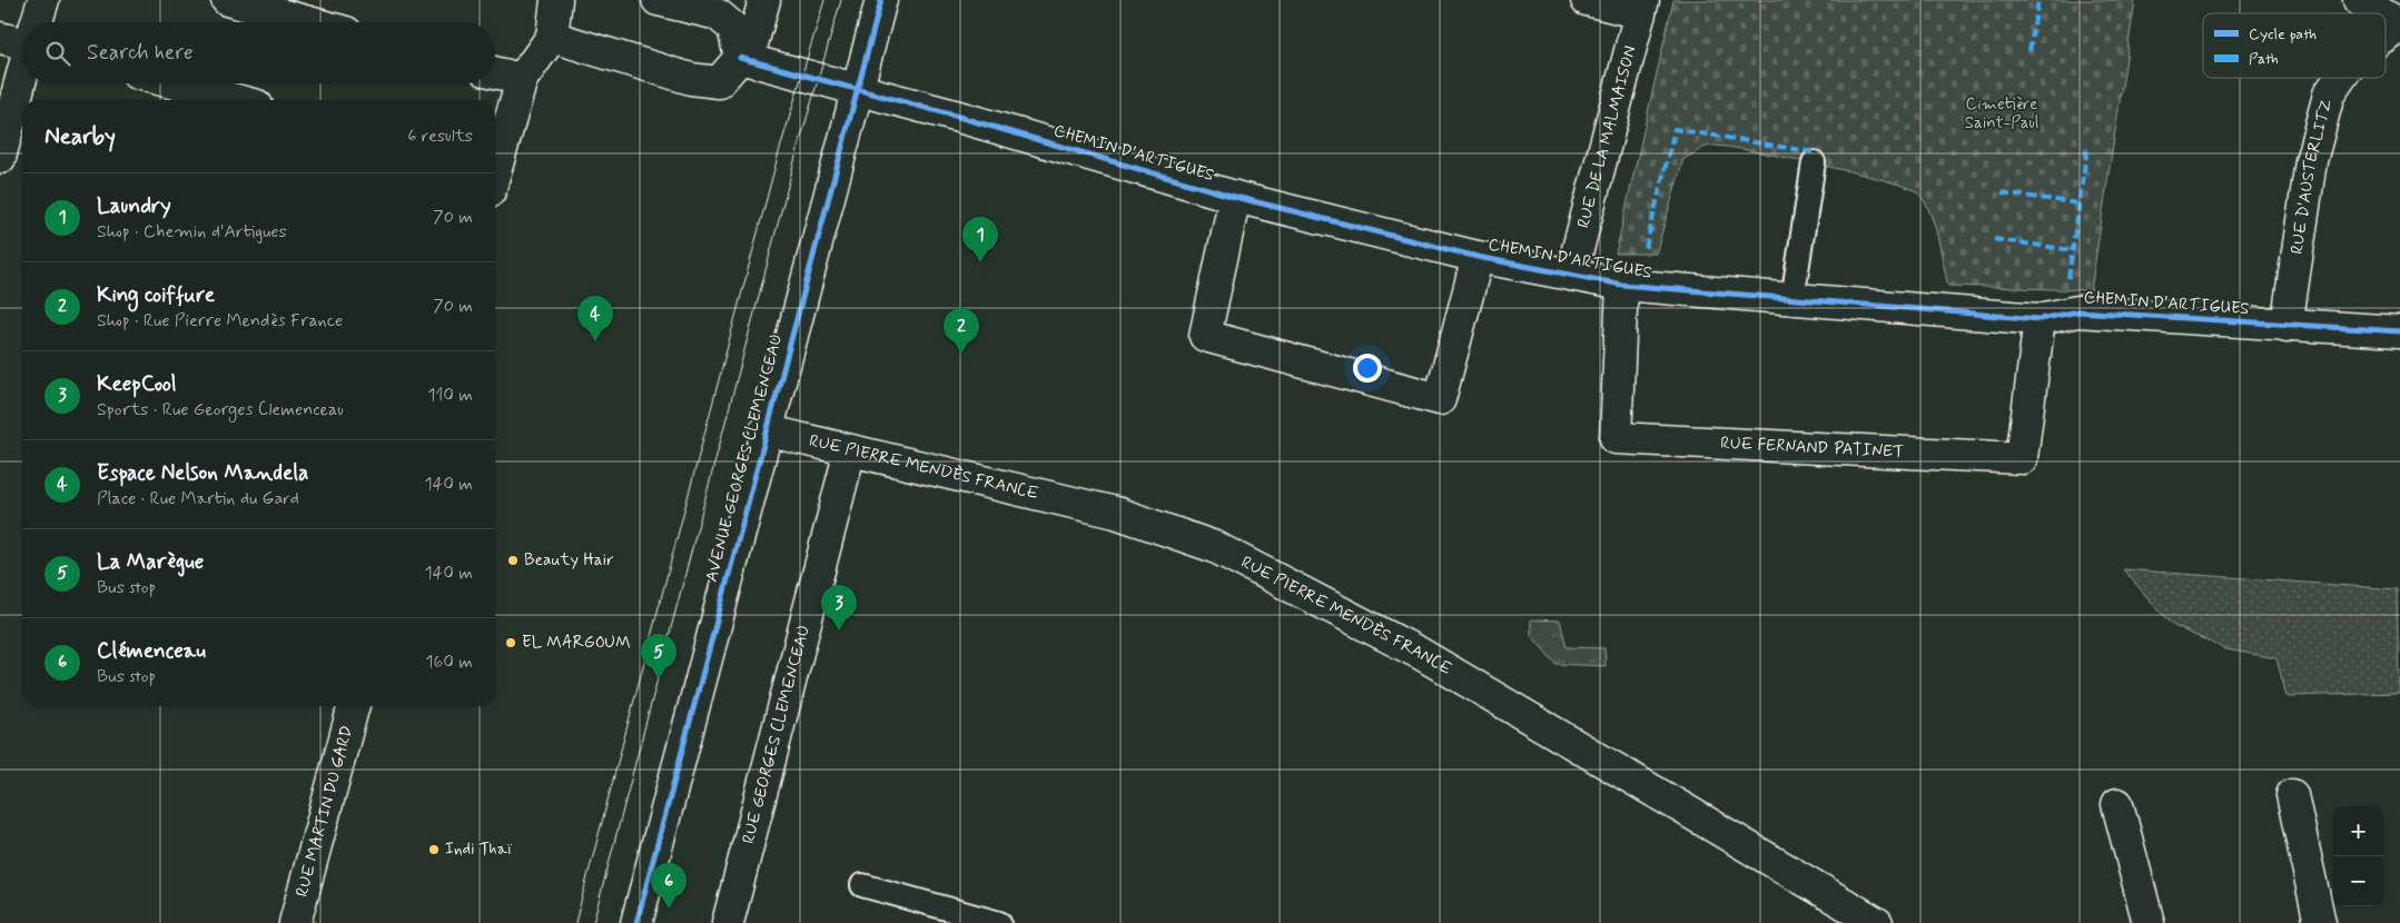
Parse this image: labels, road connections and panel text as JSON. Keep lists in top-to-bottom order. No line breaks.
{"streets":{"street":["RUE DE LA MALMAISON","CHEMIN D'ARTIGUES","RUE D'AUSTERLITZ","RUE FERNAND PATINET","AVENUE GEORGES CLEMENCEAU","RUE PIERRE MENDÈS FRANCE","RUE GEORGES CLEMENCEAU","RUE MARTIN DU GARD"]},"crossings":[["RUE DE LA MALMAISON","CHEMIN D'ARTIGUES"],["CHEMIN D'ARTIGUES","RUE D'AUSTERLITZ"],["CHEMIN D'ARTIGUES","RUE FERNAND PATINET"],["CHEMIN D'ARTIGUES","AVENUE GEORGES CLEMENCEAU"],["AVENUE GEORGES CLEMENCEAU","RUE PIERRE MENDÈS FRANCE"],["RUE PIERRE MENDÈS FRANCE","RUE GEORGES CLEMENCEAU"]],"parks":["Cimetière Saint-Paul"],"places":["Beauty Hair","EL MARGOUM","Indi Thaï"],"legend":["Cycle path","Path"],"page":{"search":"Search here","heading":["Nearby","6 results"],"list":[{"mark":"1","name":"Laundry","note":"Shop · Chemin d'Artigues","value":"70 m"},{"mark":"2","name":"King coiffure","note":"Shop · Rue Pierre Mendès France","value":"70 m"},{"mark":"3","name":"KeepCool","note":"Sports · Rue Georges Clemenceau","value":"110 m"},{"mark":"4","name":"Espace Nelson Mandela","note":"Place · Rue Martin du Gard","value":"140 m"},{"mark":"5","name":"La Marègue","note":"Bus stop","value":"140 m"},{"mark":"6","name":"Clémenceau","note":"Bus stop","value":"160 m"}],"pins":["1","4","2","3","5","6"],"map_buttons":["+","−"]}}
